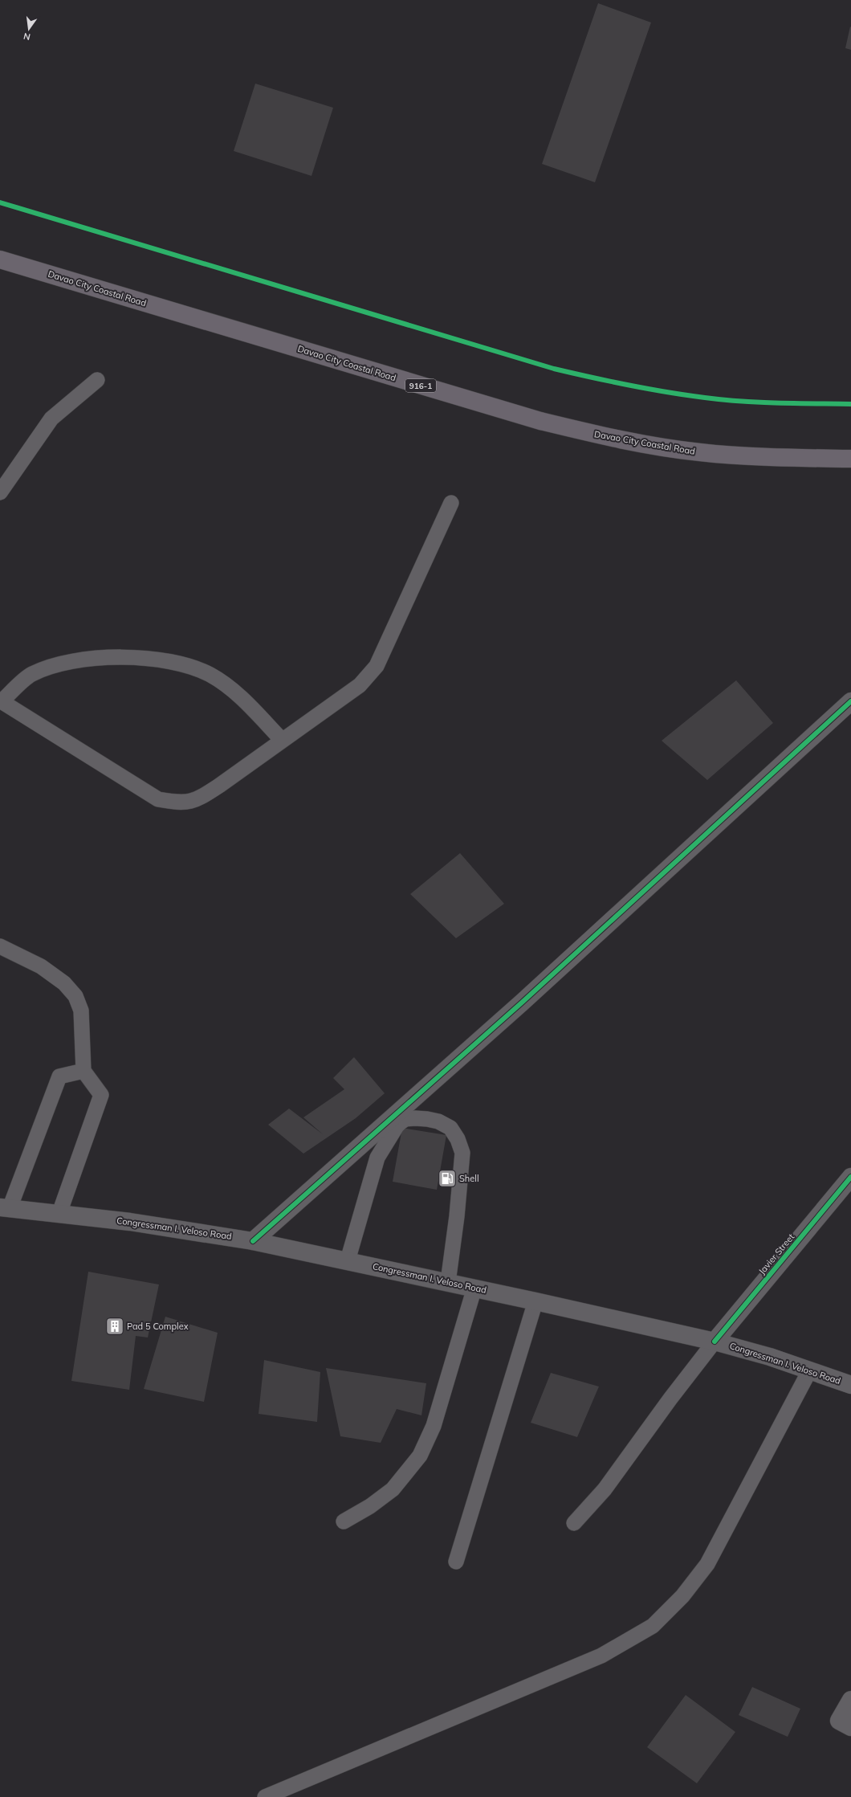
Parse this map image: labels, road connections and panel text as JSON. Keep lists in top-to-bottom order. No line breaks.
{"streets":{"main road":["Davao City Coastal Road","916-1"],"street":["Congressman I. Veloso Road","Javier Street"]},"crossings":[["Congressman I. Veloso Road","Javier Street"]],"places":{"fuel station":["Shell"],"building":["Pad 5 Complex"]},"north":"bottom"}
